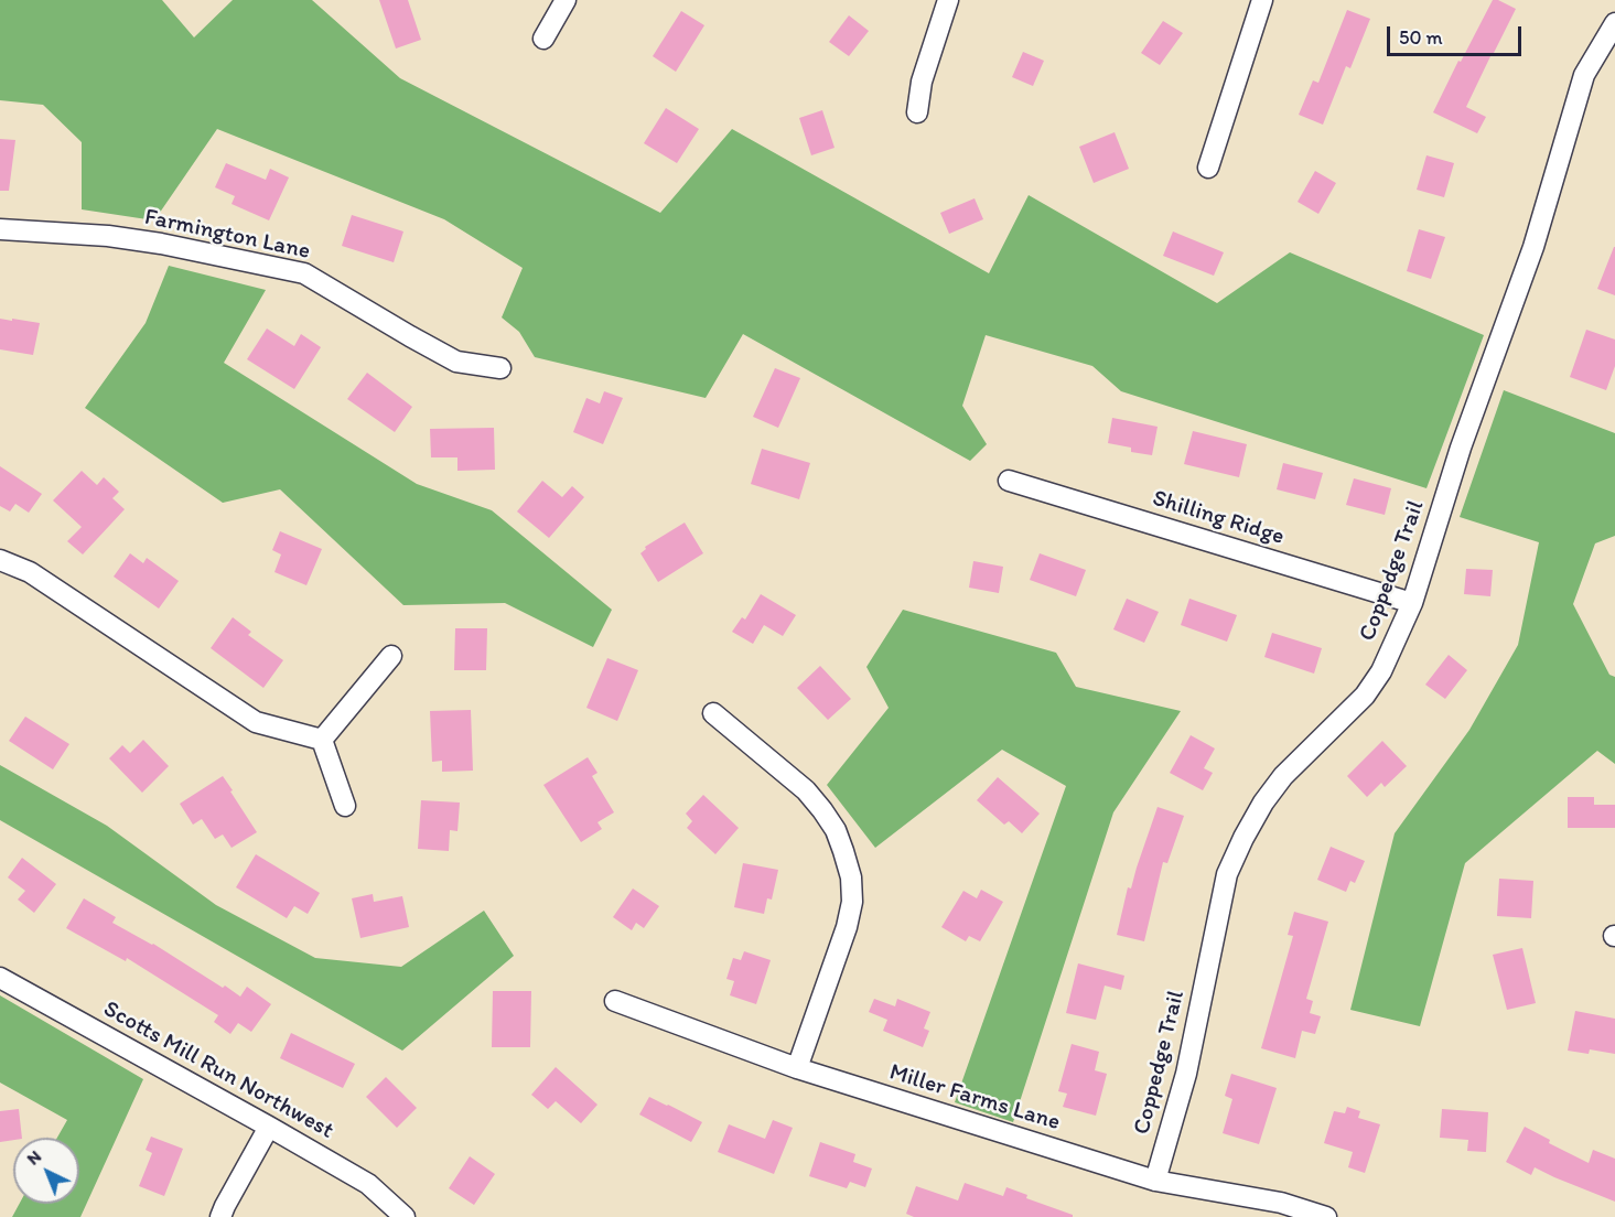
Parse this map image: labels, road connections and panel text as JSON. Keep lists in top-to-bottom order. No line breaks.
{"streets":{"street":["Farmington Lane","Shilling Ridge","Coppedge Trail","Scotts Mill Run Northwest","Miller Farms Lane"]},"crossings":[["Shilling Ridge","Coppedge Trail"],["Coppedge Trail","Miller Farms Lane"]],"scale_bar":"50 m","north":"top left"}
